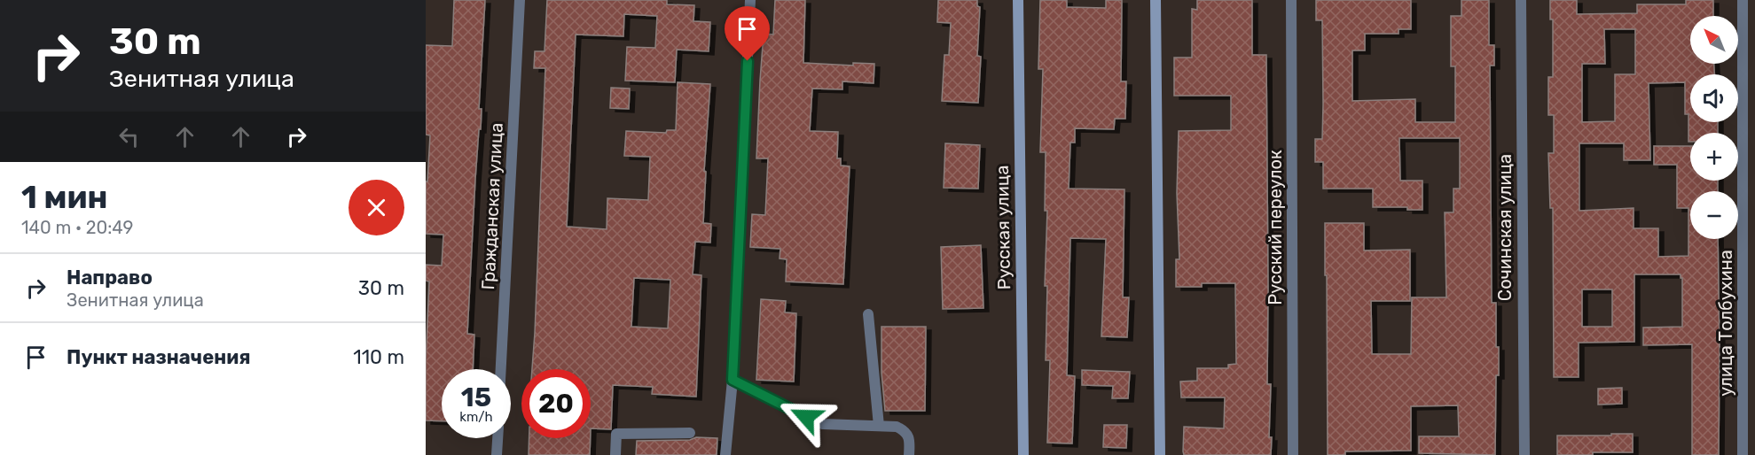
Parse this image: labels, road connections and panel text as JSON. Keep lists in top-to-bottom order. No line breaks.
{"streets":{"main road":["Русская улица"],"street":["Гражданская улица","Русский переулок","Сочинская улица","улица Толбухина"]},"north":"top left","page":{"turn":["30 m","Зенитная улица"],"map_buttons":["+","−"],"heading":["1 мин","140 m · 20:49"],"list":[{"name":"Направо","note":"Зенитная улица","value":"30 m"},{"name":"Пункт назначения","value":"110 m"}],"speed":"15 km/h","limit":"20"}}
